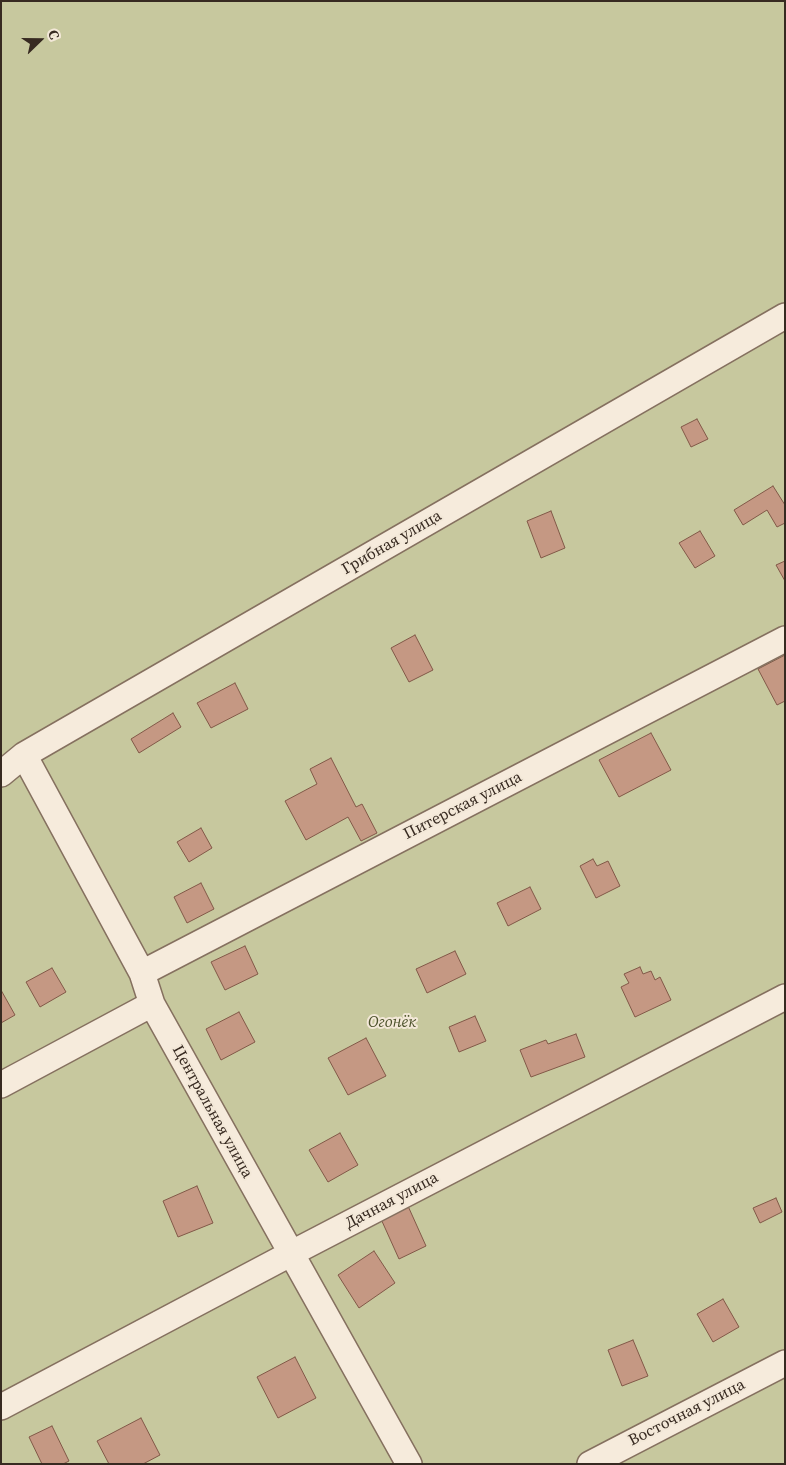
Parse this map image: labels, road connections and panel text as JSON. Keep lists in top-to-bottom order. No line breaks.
{"streets":{"street":["Грибная улица","Питерская улица","Центральная улица","Дачная улица","Восточная улица"]},"crossings":[["Грибная улица","Центральная улица"],["Питерская улица","Центральная улица"],["Центральная улица","Дачная улица"]],"parks":["Огонёк"],"north":"right"}
